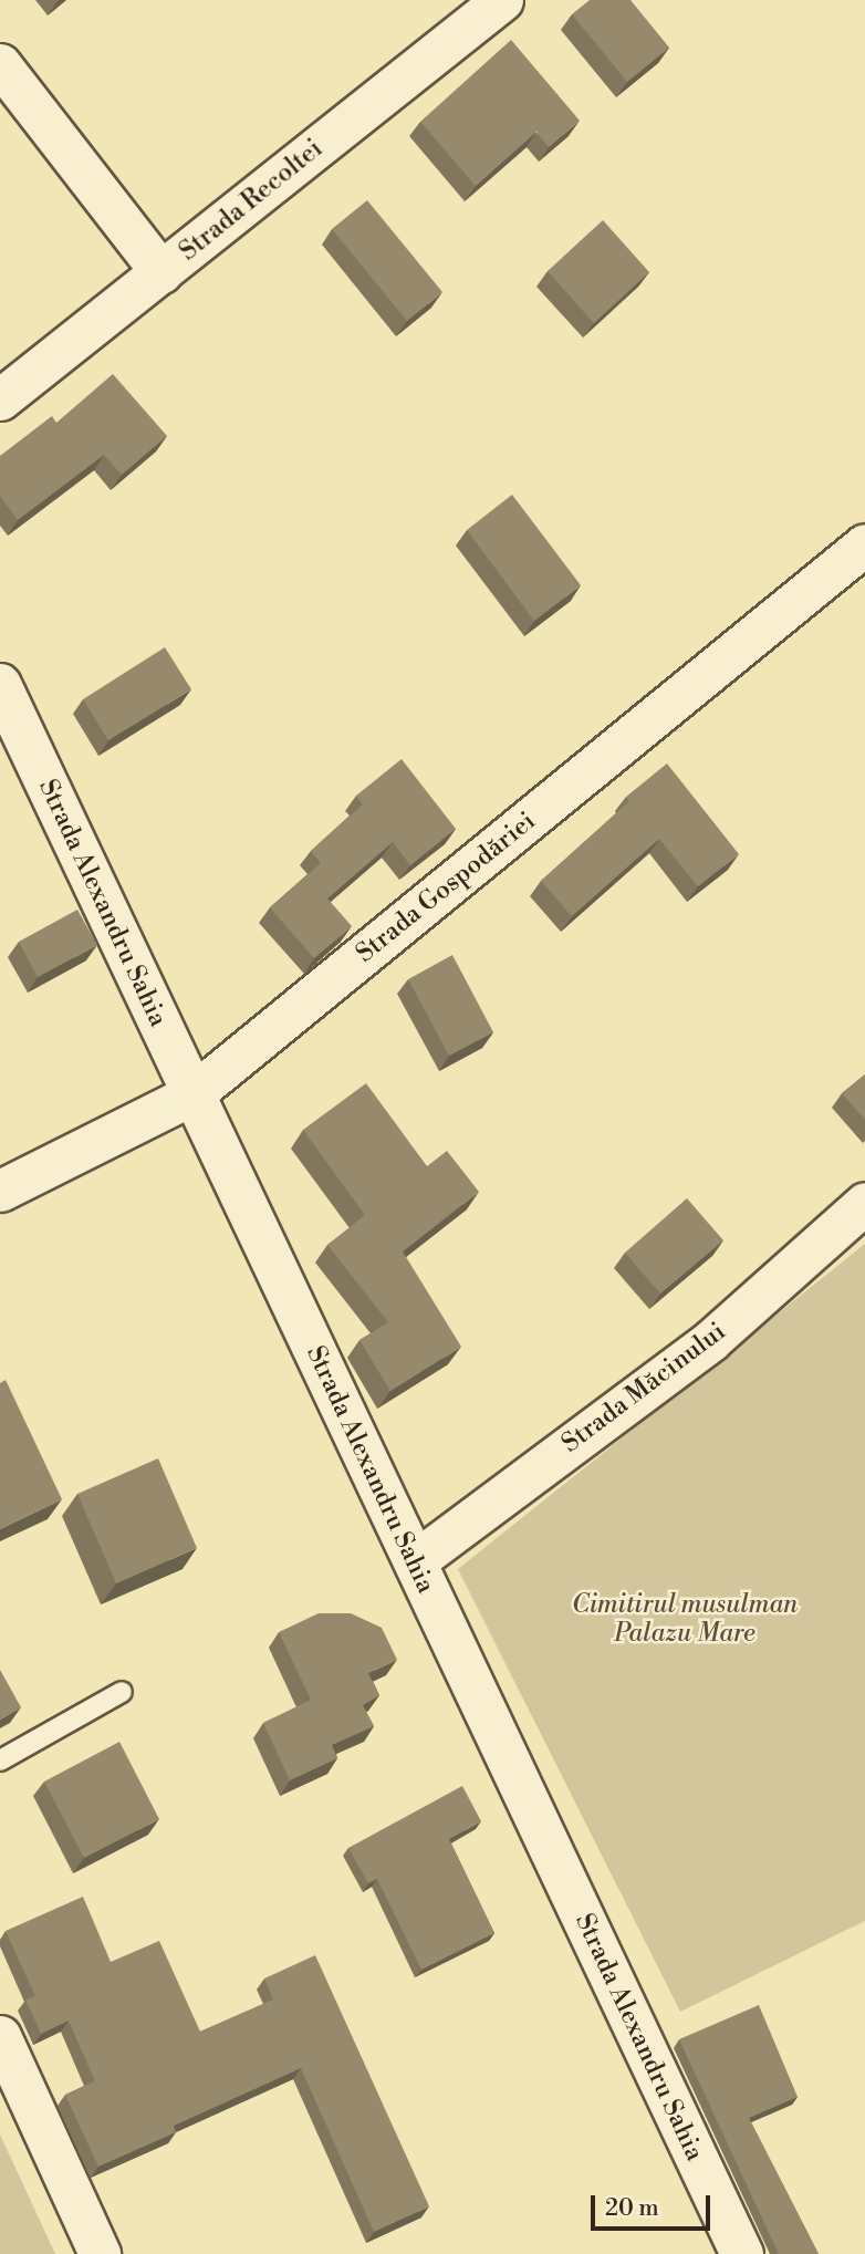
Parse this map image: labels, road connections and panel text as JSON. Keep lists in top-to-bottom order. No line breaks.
{"streets":{"street":["Strada Recoltei","Strada Gospodăriei","Strada Alexandru Sahia","Strada Măcinului"]},"crossings":[["Strada Gospodăriei","Strada Alexandru Sahia"],["Strada Alexandru Sahia","Strada Măcinului"]],"parks":["Cimitirul musulman Palazu Mare"],"scale_bar":"20 m"}
